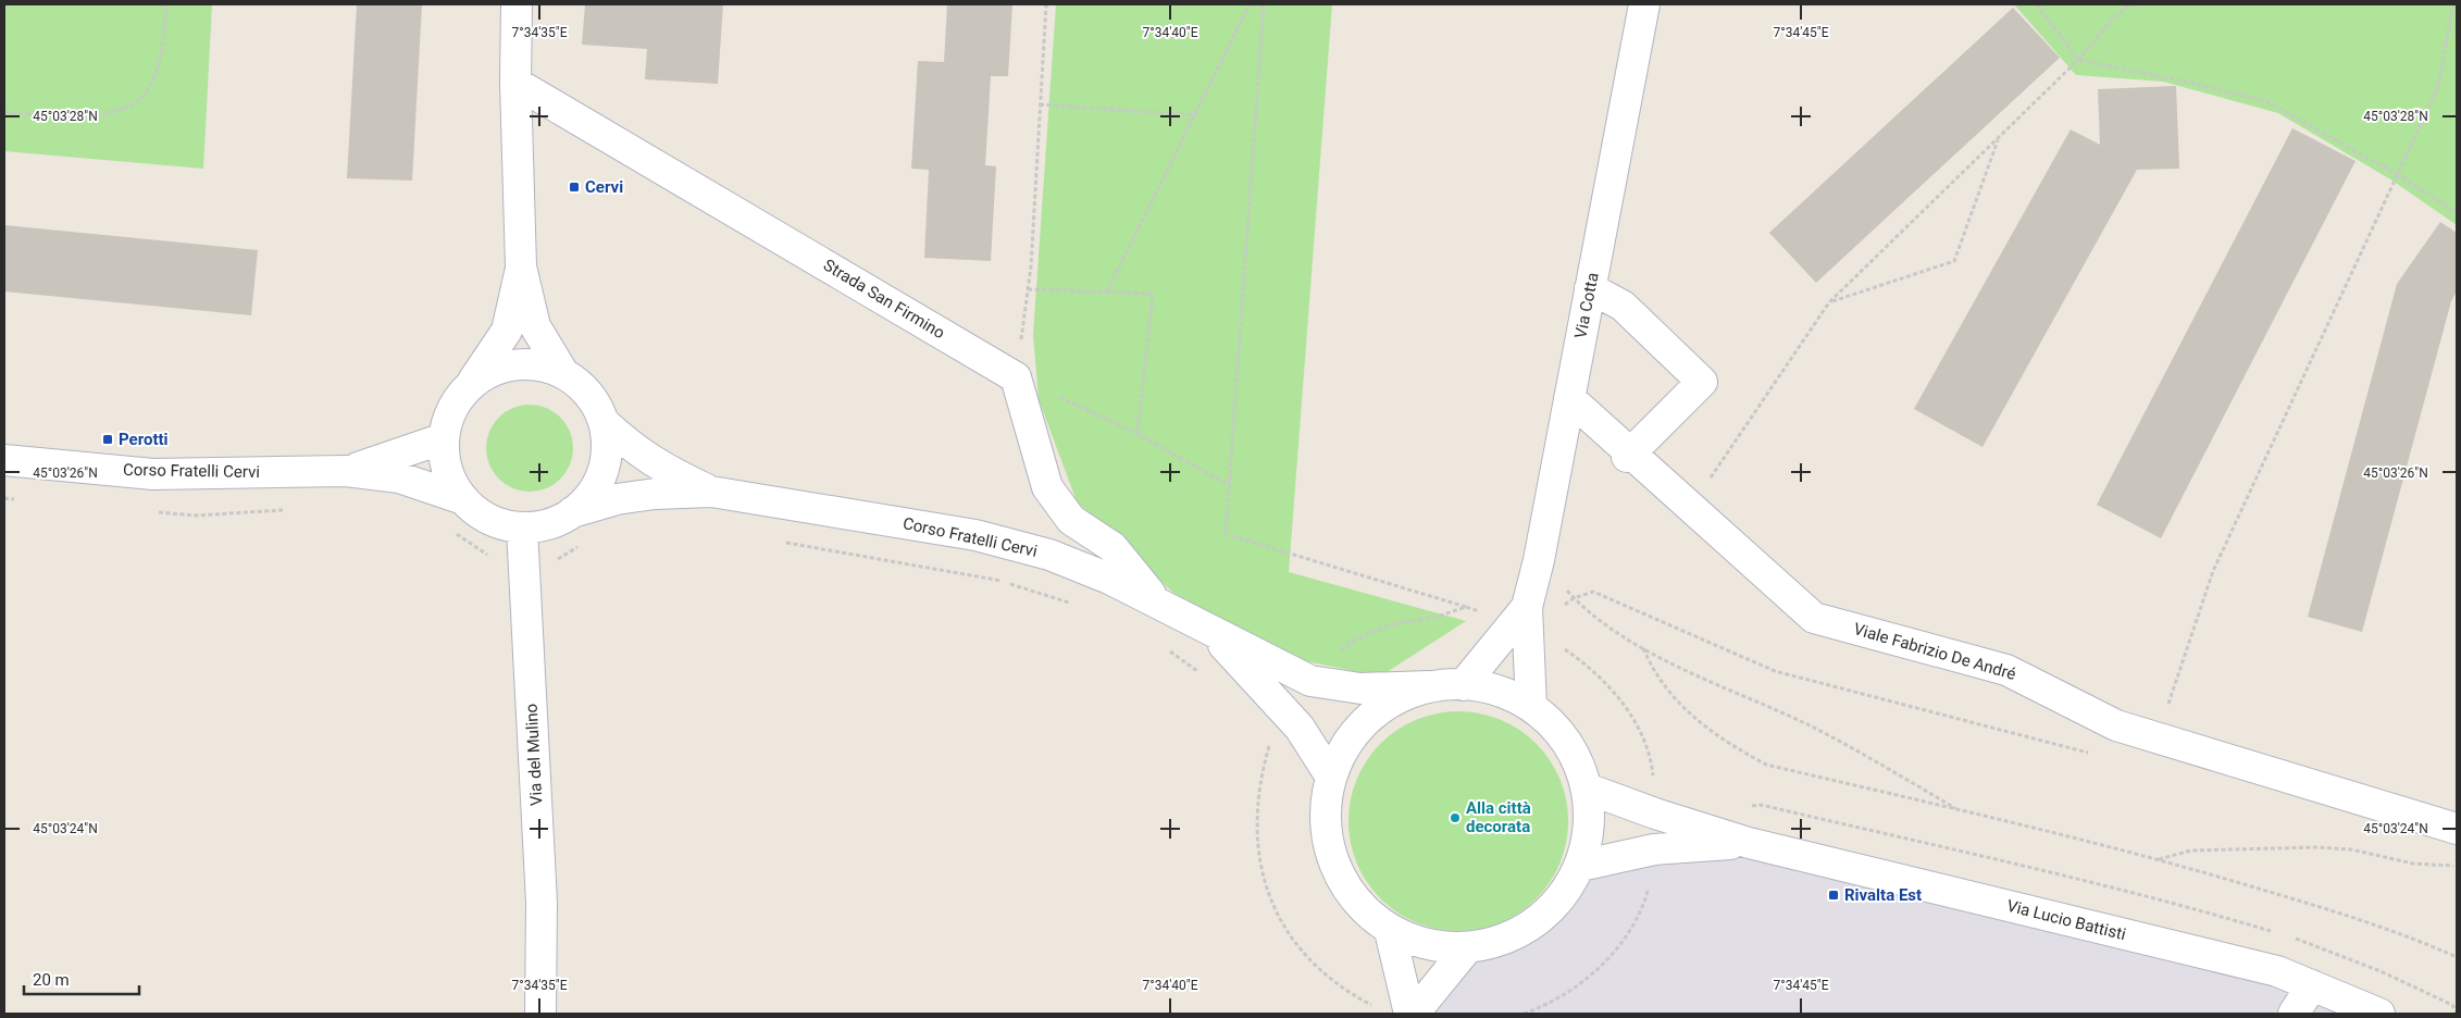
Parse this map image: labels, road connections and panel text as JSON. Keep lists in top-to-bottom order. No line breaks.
{"streets":{"street":["Strada San Firmino","Via Cotta","Corso Fratelli Cervi","Viale Fabrizio De André","Via del Mulino","Via Lucio Battisti"]},"crossings":[["Via Cotta","Viale Fabrizio De André"],["Corso Fratelli Cervi","Via del Mulino"]],"places":{"transit":["Cervi","Perotti","Rivalta Est"],"other":["Alla città decorata"]},"scale_bar":"20 m","coordinates":["7°34'35\"E","7°34'40\"E","7°34'45\"E","45°03'28\"N","45°03'26\"N","45°03'24\"N"]}
